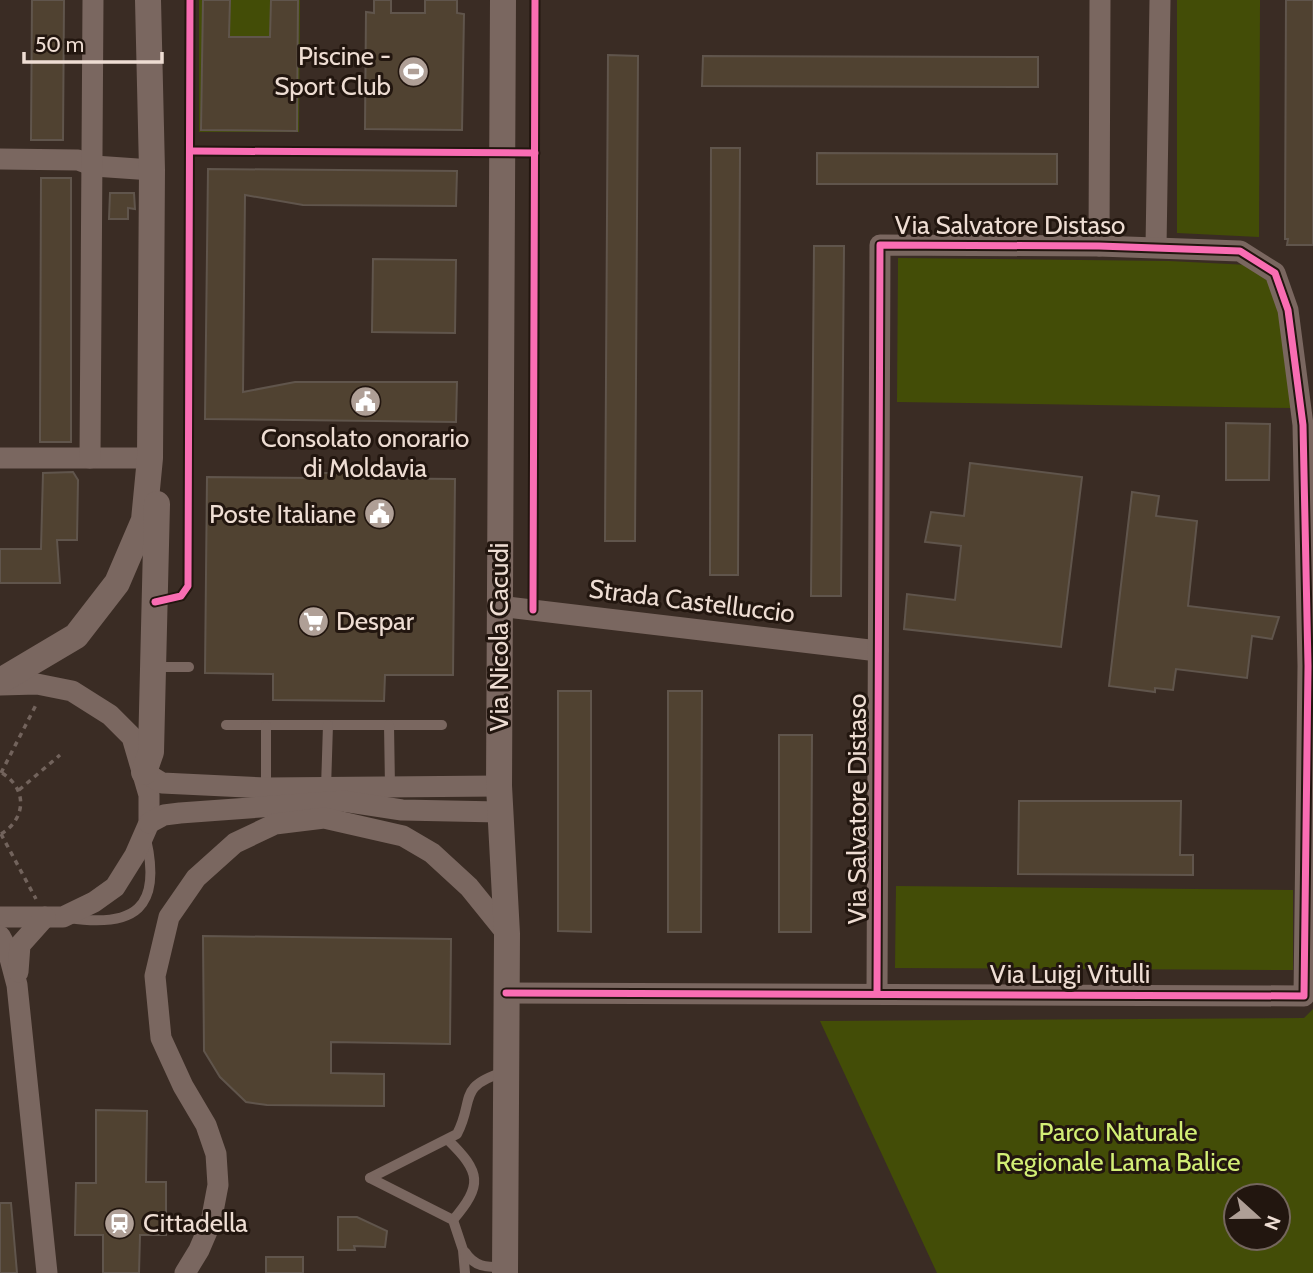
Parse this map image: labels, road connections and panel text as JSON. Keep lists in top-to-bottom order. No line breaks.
{"streets":{"street":["Via Salvatore Distaso","Strada Castelluccio","Via Nicola Cacudi","Via Luigi Vitulli"]},"crossings":[["Via Salvatore Distaso","Strada Castelluccio"],["Via Salvatore Distaso","Via Luigi Vitulli"],["Strada Castelluccio","Via Nicola Cacudi"],["Via Nicola Cacudi","Via Luigi Vitulli"]],"parks":["Parco Naturale Regionale Lama Balice"],"places":{"sports":["Piscine - Sport Club"],"public building":["Consolato onorario di Moldavia","Poste Italiane"],"supermarket":["Despar"],"station":["Cittadella"]},"scale_bar":"50 m","north":"right"}
